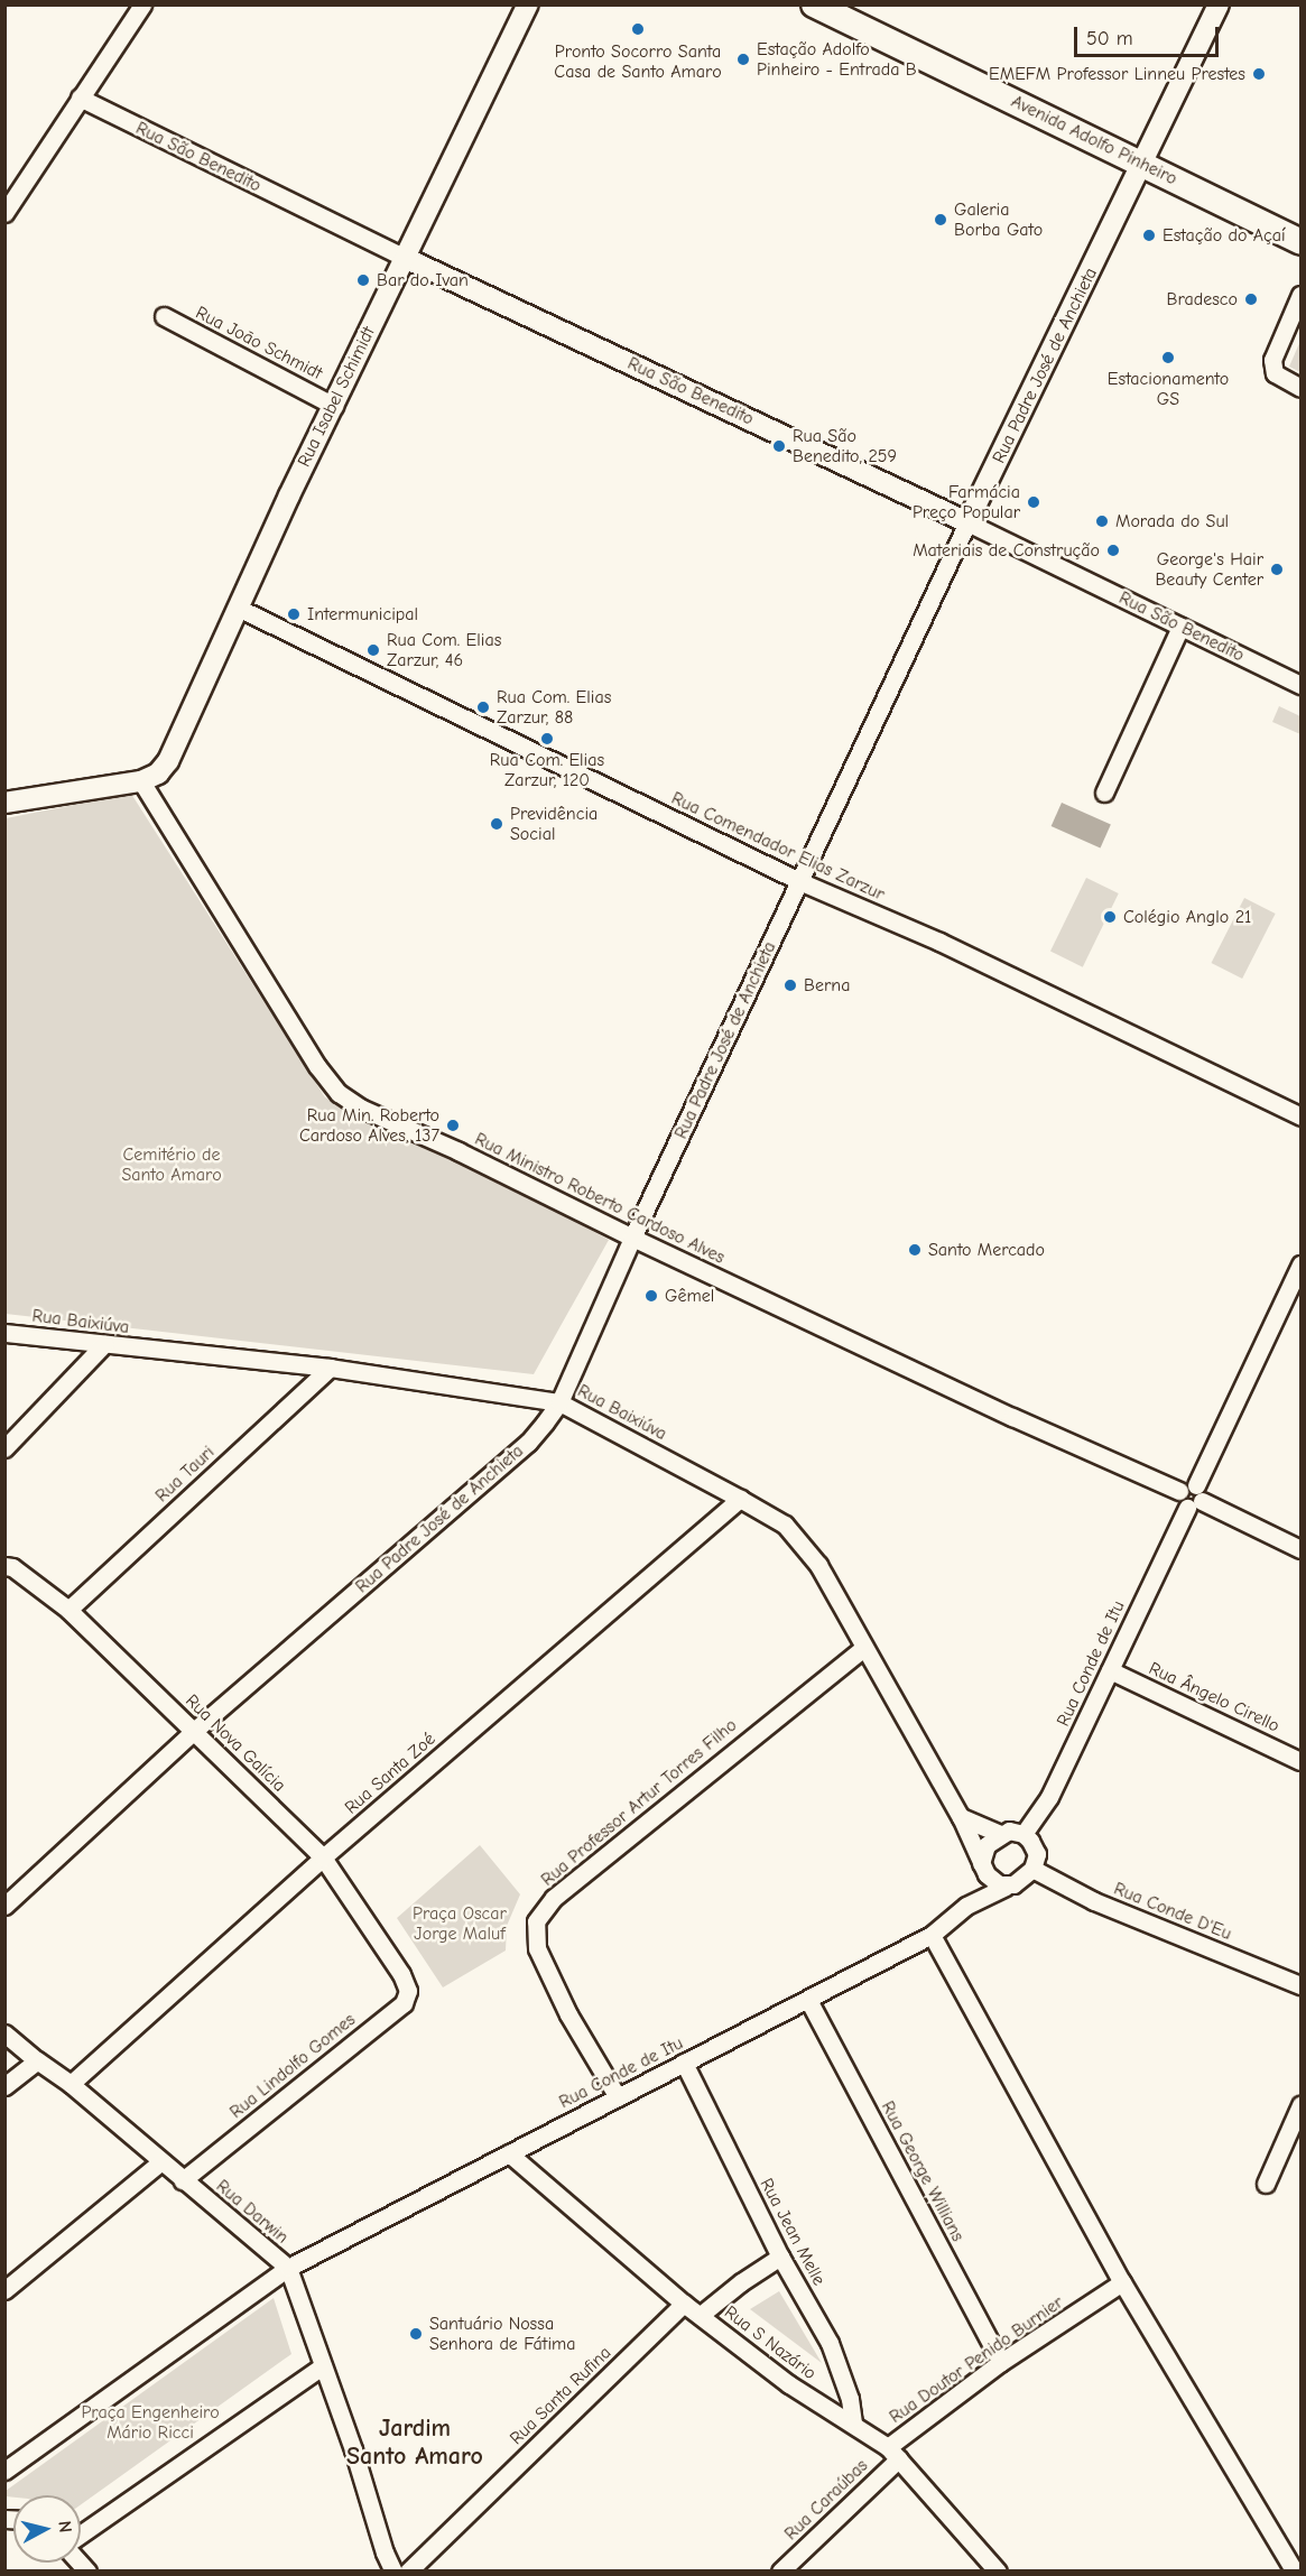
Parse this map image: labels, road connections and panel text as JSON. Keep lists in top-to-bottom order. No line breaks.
{"streets":{"main road":["Avenida Adolfo Pinheiro"],"street":["Rua São Benedito","Rua Joāo Schmidt","Rua Padre José de Anchieta","Rua Isabel Schimidt","Rua Comendador Elias Zarzur","Rua Ministro Roberto Cardoso Alves","Rua Baixiúva","Rua Tauri","Rua Conde de Itu","Rua Ângelo Cirello","Rua Nova Galícia","Rua Santa Zoé","Rua Professor Artur Torres Filho","Rua Conde D'Eu","Rua Lindolfo Gomes","Rua George Willians","Rua Darwin","Rua Jean Melle","Rua S Nazário","Rua Doutor Penido Burnier","Rua Santa Rufina","Rua Caraúbas"]},"crossings":[["Avenida Adolfo Pinheiro","Rua Padre José de Anchieta"],["Rua São Benedito","Rua Padre José de Anchieta"],["Rua São Benedito","Rua Isabel Schimidt"],["Rua Joāo Schmidt","Rua Isabel Schimidt"],["Rua Padre José de Anchieta","Rua Comendador Elias Zarzur"],["Rua Padre José de Anchieta","Rua Ministro Roberto Cardoso Alves"],["Rua Padre José de Anchieta","Rua Baixiúva"],["Rua Padre José de Anchieta","Rua Nova Galícia"],["Rua Isabel Schimidt","Rua Comendador Elias Zarzur"],["Rua Isabel Schimidt","Rua Ministro Roberto Cardoso Alves"],["Rua Ministro Roberto Cardoso Alves","Rua Conde de Itu"],["Rua Baixiúva","Rua Tauri"],["Rua Baixiúva","Rua Santa Zoé"],["Rua Baixiúva","Rua Professor Artur Torres Filho"],["Rua Tauri","Rua Nova Galícia"],["Rua Conde de Itu","Rua Ângelo Cirello"],["Rua Conde de Itu","Rua Professor Artur Torres Filho"],["Rua Conde de Itu","Rua Conde D'Eu"],["Rua Conde de Itu","Rua George Willians"],["Rua Conde de Itu","Rua Darwin"],["Rua Conde de Itu","Rua Jean Melle"],["Rua Conde de Itu","Rua S Nazário"],["Rua Nova Galícia","Rua Santa Zoé"],["Rua Nova Galícia","Rua Lindolfo Gomes"],["Rua Santa Zoé","Rua Darwin"],["Rua Lindolfo Gomes","Rua Darwin"],["Rua George Willians","Rua Doutor Penido Burnier"],["Rua Jean Melle","Rua S Nazário"],["Rua S Nazário","Rua Doutor Penido Burnier"],["Rua S Nazário","Rua Santa Rufina"],["Rua S Nazário","Rua Caraúbas"],["Rua Doutor Penido Burnier","Rua Caraúbas"]],"districts":["Jardim Santo Amaro"],"parks":["Cemitério de Santo Amaro","Praça Oscar Jorge Maluf","Praça Engenheiro Mário Ricci"],"places":["Pronto Socorro Santa Casa de Santo Amaro","Estação Adolfo Pinheiro - Entrada B","EMEFM Professor Linneu Prestes","Galeria Borba Gato","Estação do Açaí","Bar do Ivan","Bradesco","Estacionamento GS","Rua São Benedito, 259","Farmácia Preço Popular","Morada do Sul","Materiais de Construção","George's Hair Beauty Center","Intermunicipal","Rua Com. Elias Zarzur, 46","Rua Com. Elias Zarzur, 88","Rua Com. Elias Zarzur, 120","Previdência Social","Colégio Anglo 21","Berna","Rua Min. Roberto Cardoso Alves, 137","Santo Mercado","Gêmel","Santuário Nossa Senhora de Fátima"],"scale_bar":"50 m","north":"right"}
